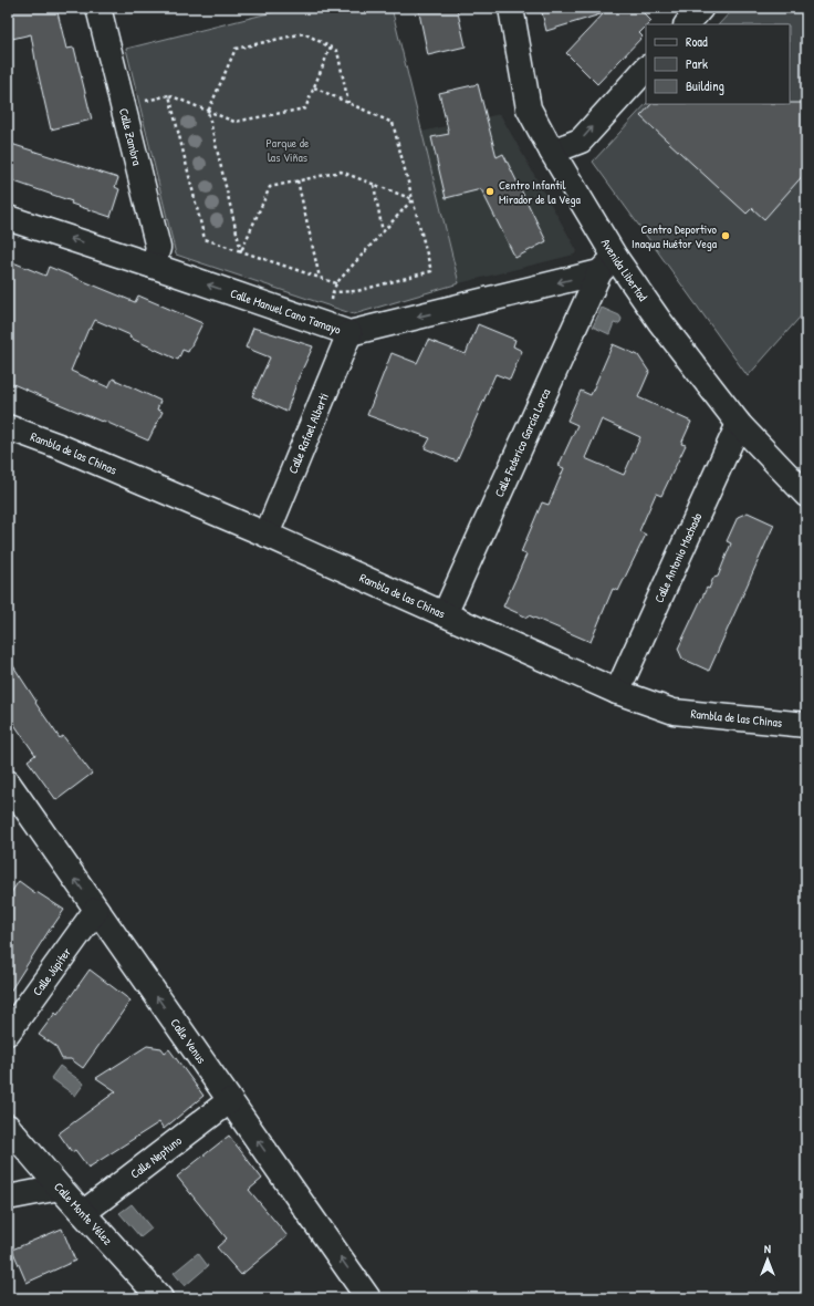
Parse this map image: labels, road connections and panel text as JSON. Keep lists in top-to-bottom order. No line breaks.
{"streets":{"street":["Calle Zambra","Avenida Libertad","Calle Manuel Cano Tamayo","Calle Rafael Alberti","Calle Federico García Lorca","Rambla de las Chinas","Calle Antonio Machado","Calle Júpiter","Calle Venus","Calle Neptuno","Calle Monte Vélez"]},"crossings":[["Calle Zambra","Calle Manuel Cano Tamayo"],["Avenida Libertad","Calle Manuel Cano Tamayo"],["Avenida Libertad","Calle Federico García Lorca"],["Avenida Libertad","Calle Antonio Machado"],["Calle Manuel Cano Tamayo","Calle Rafael Alberti"],["Calle Manuel Cano Tamayo","Calle Federico García Lorca"],["Calle Rafael Alberti","Rambla de las Chinas"],["Calle Federico García Lorca","Rambla de las Chinas"],["Rambla de las Chinas","Calle Antonio Machado"],["Calle Júpiter","Calle Venus"],["Calle Venus","Calle Neptuno"],["Calle Neptuno","Calle Monte Vélez"]],"one_way":["Calle Manuel Cano Tamayo","Calle Venus"],"parks":["Parque de las Viñas"],"places":["Centro Infantil Mirador de la Vega","Centro Deportivo Inaqua Huétor Vega"],"legend":["Road","Park","Building"],"north":"top"}
